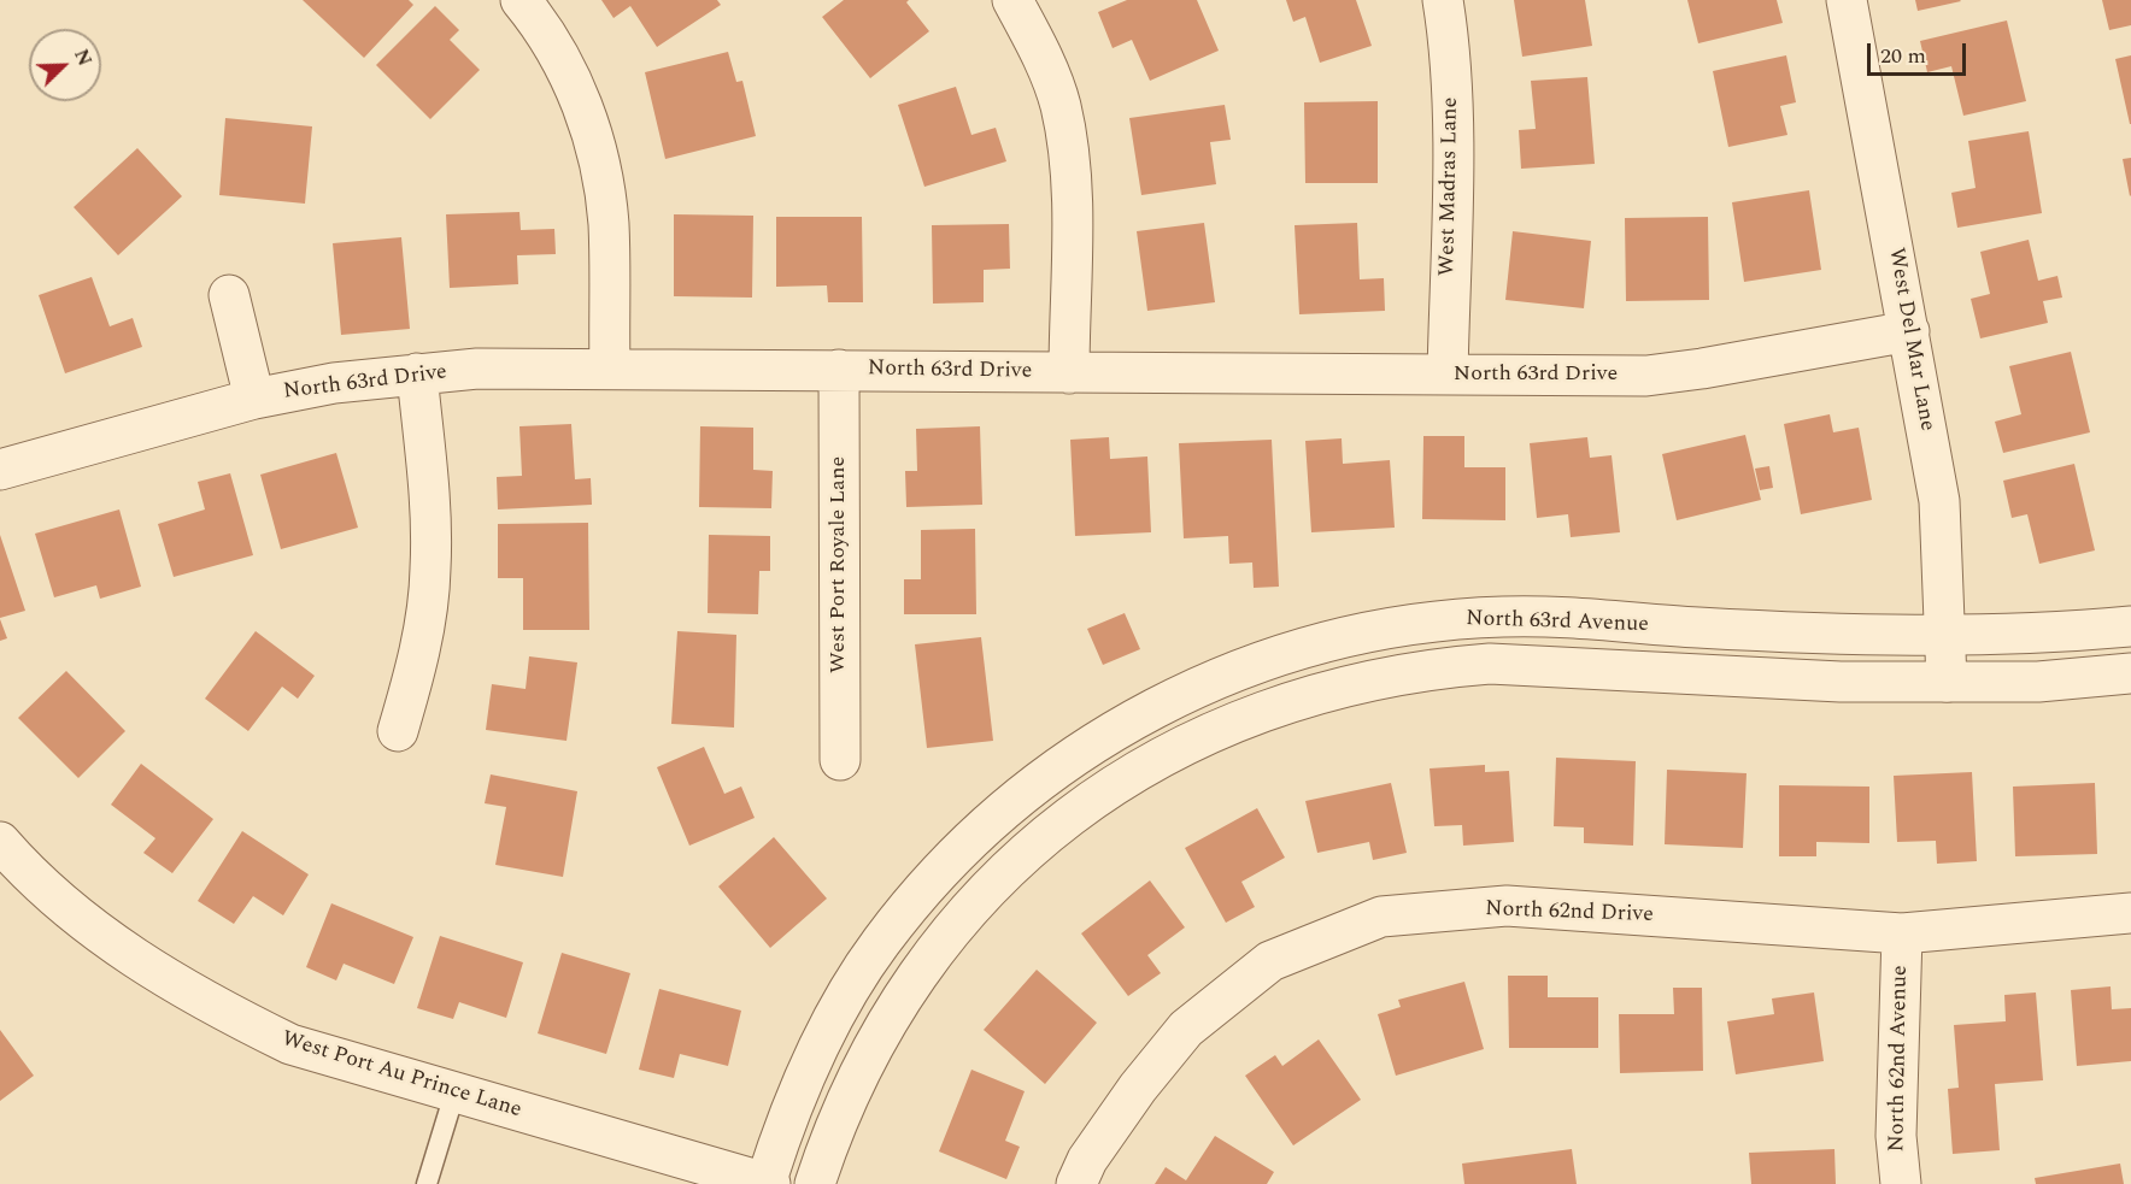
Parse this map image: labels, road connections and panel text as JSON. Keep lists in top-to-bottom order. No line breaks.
{"streets":{"street":["West Madras Lane","West Del Mar Lane","North 63rd Drive","West Port Royale Lane","North 63rd Avenue","North 62nd Drive","North 62nd Avenue","West Port Au Prince Lane"]},"crossings":[["West Madras Lane","North 63rd Drive"],["West Del Mar Lane","North 63rd Drive"],["West Del Mar Lane","North 63rd Avenue"],["North 63rd Drive","West Port Royale Lane"],["North 63rd Avenue","West Port Au Prince Lane"],["North 62nd Drive","North 62nd Avenue"]],"scale_bar":"20 m","north":"top right"}
